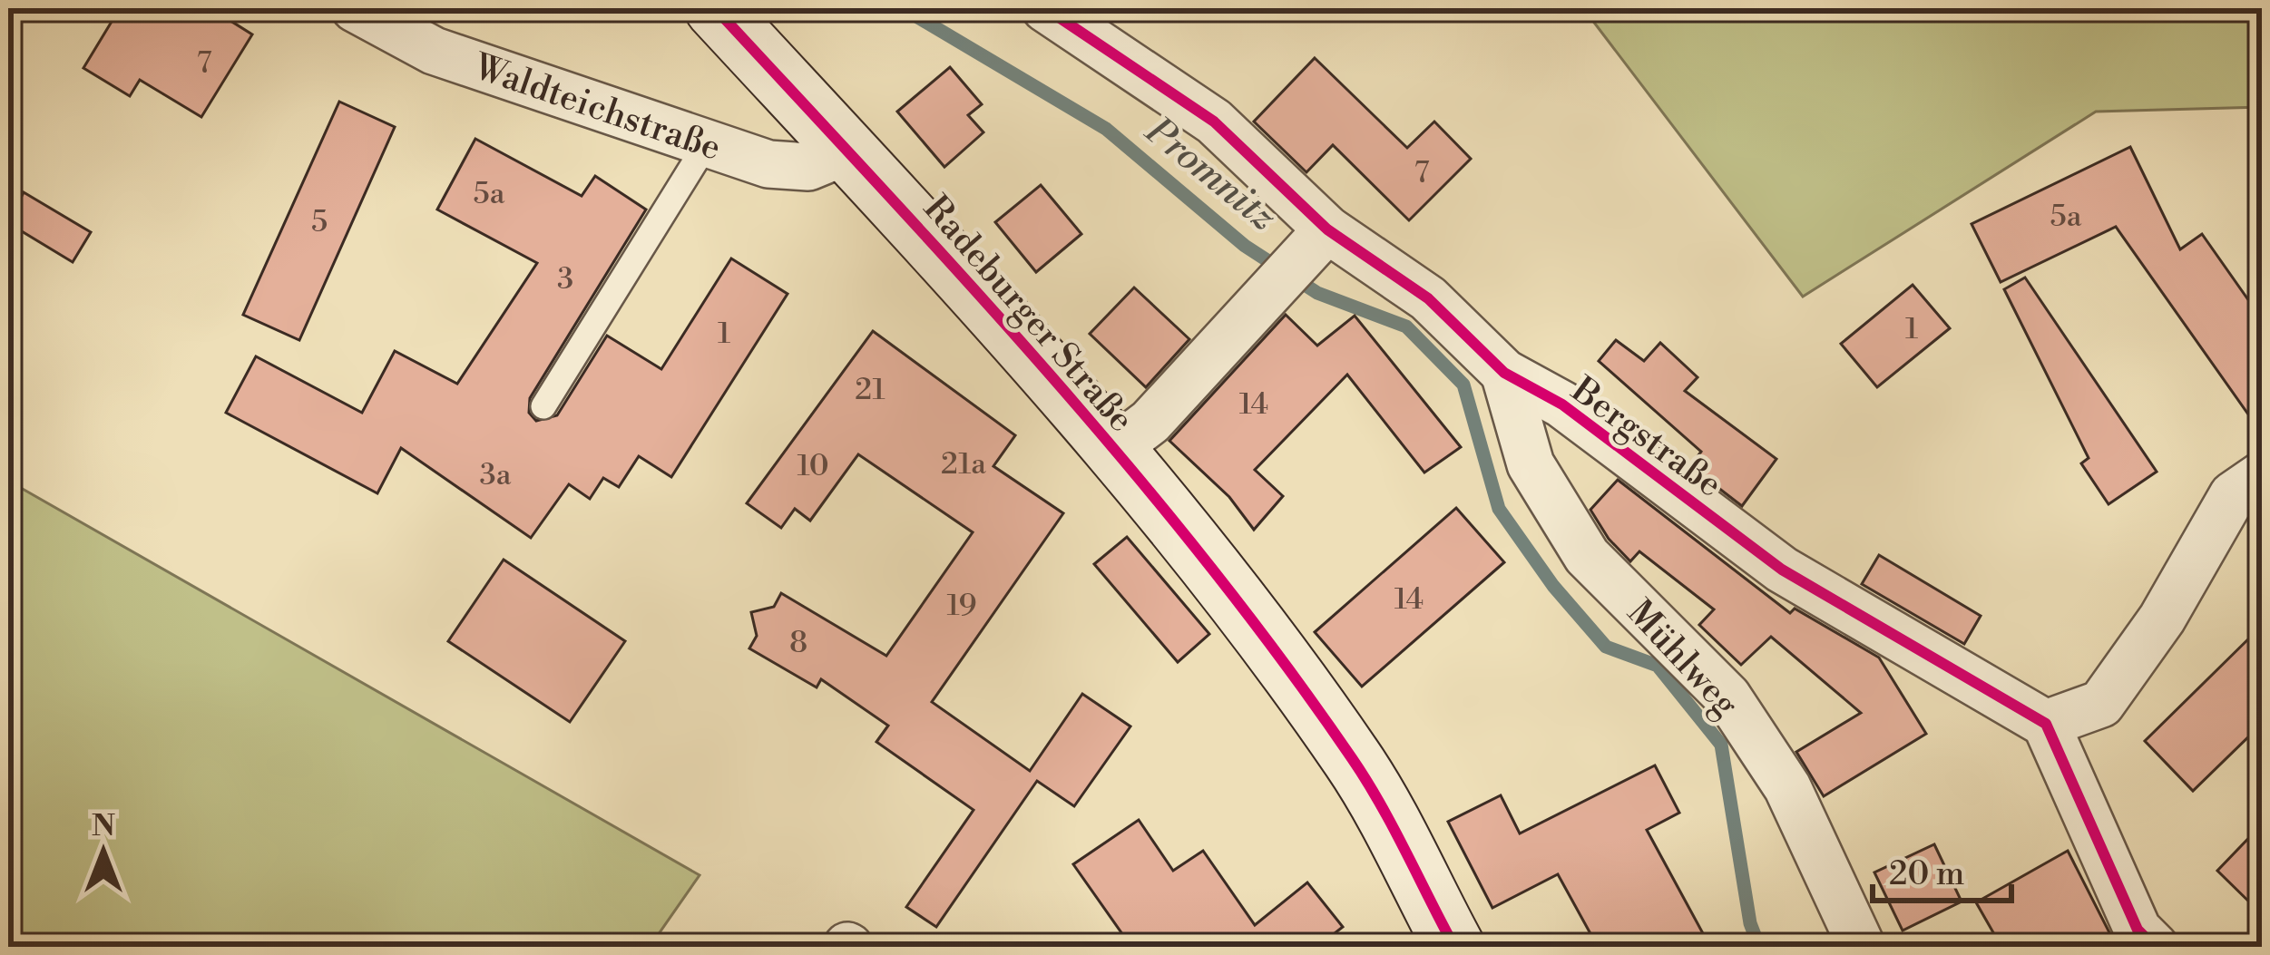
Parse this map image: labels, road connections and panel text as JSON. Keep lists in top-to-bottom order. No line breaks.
{"streets":{"main road":["Radeburger Straße"],"street":["Waldteichstraße","Bergstraße","Mühlweg"]},"crossings":[["Waldteichstraße","Radeburger Straße"],["Bergstraße","Mühlweg"]],"water":["Promnitz"],"house_numbers":["7","7","5a","5a","5","3","1","1","21","14","21a","10","3a","14","19","8"],"scale_bar":"20 m","north":"top"}
